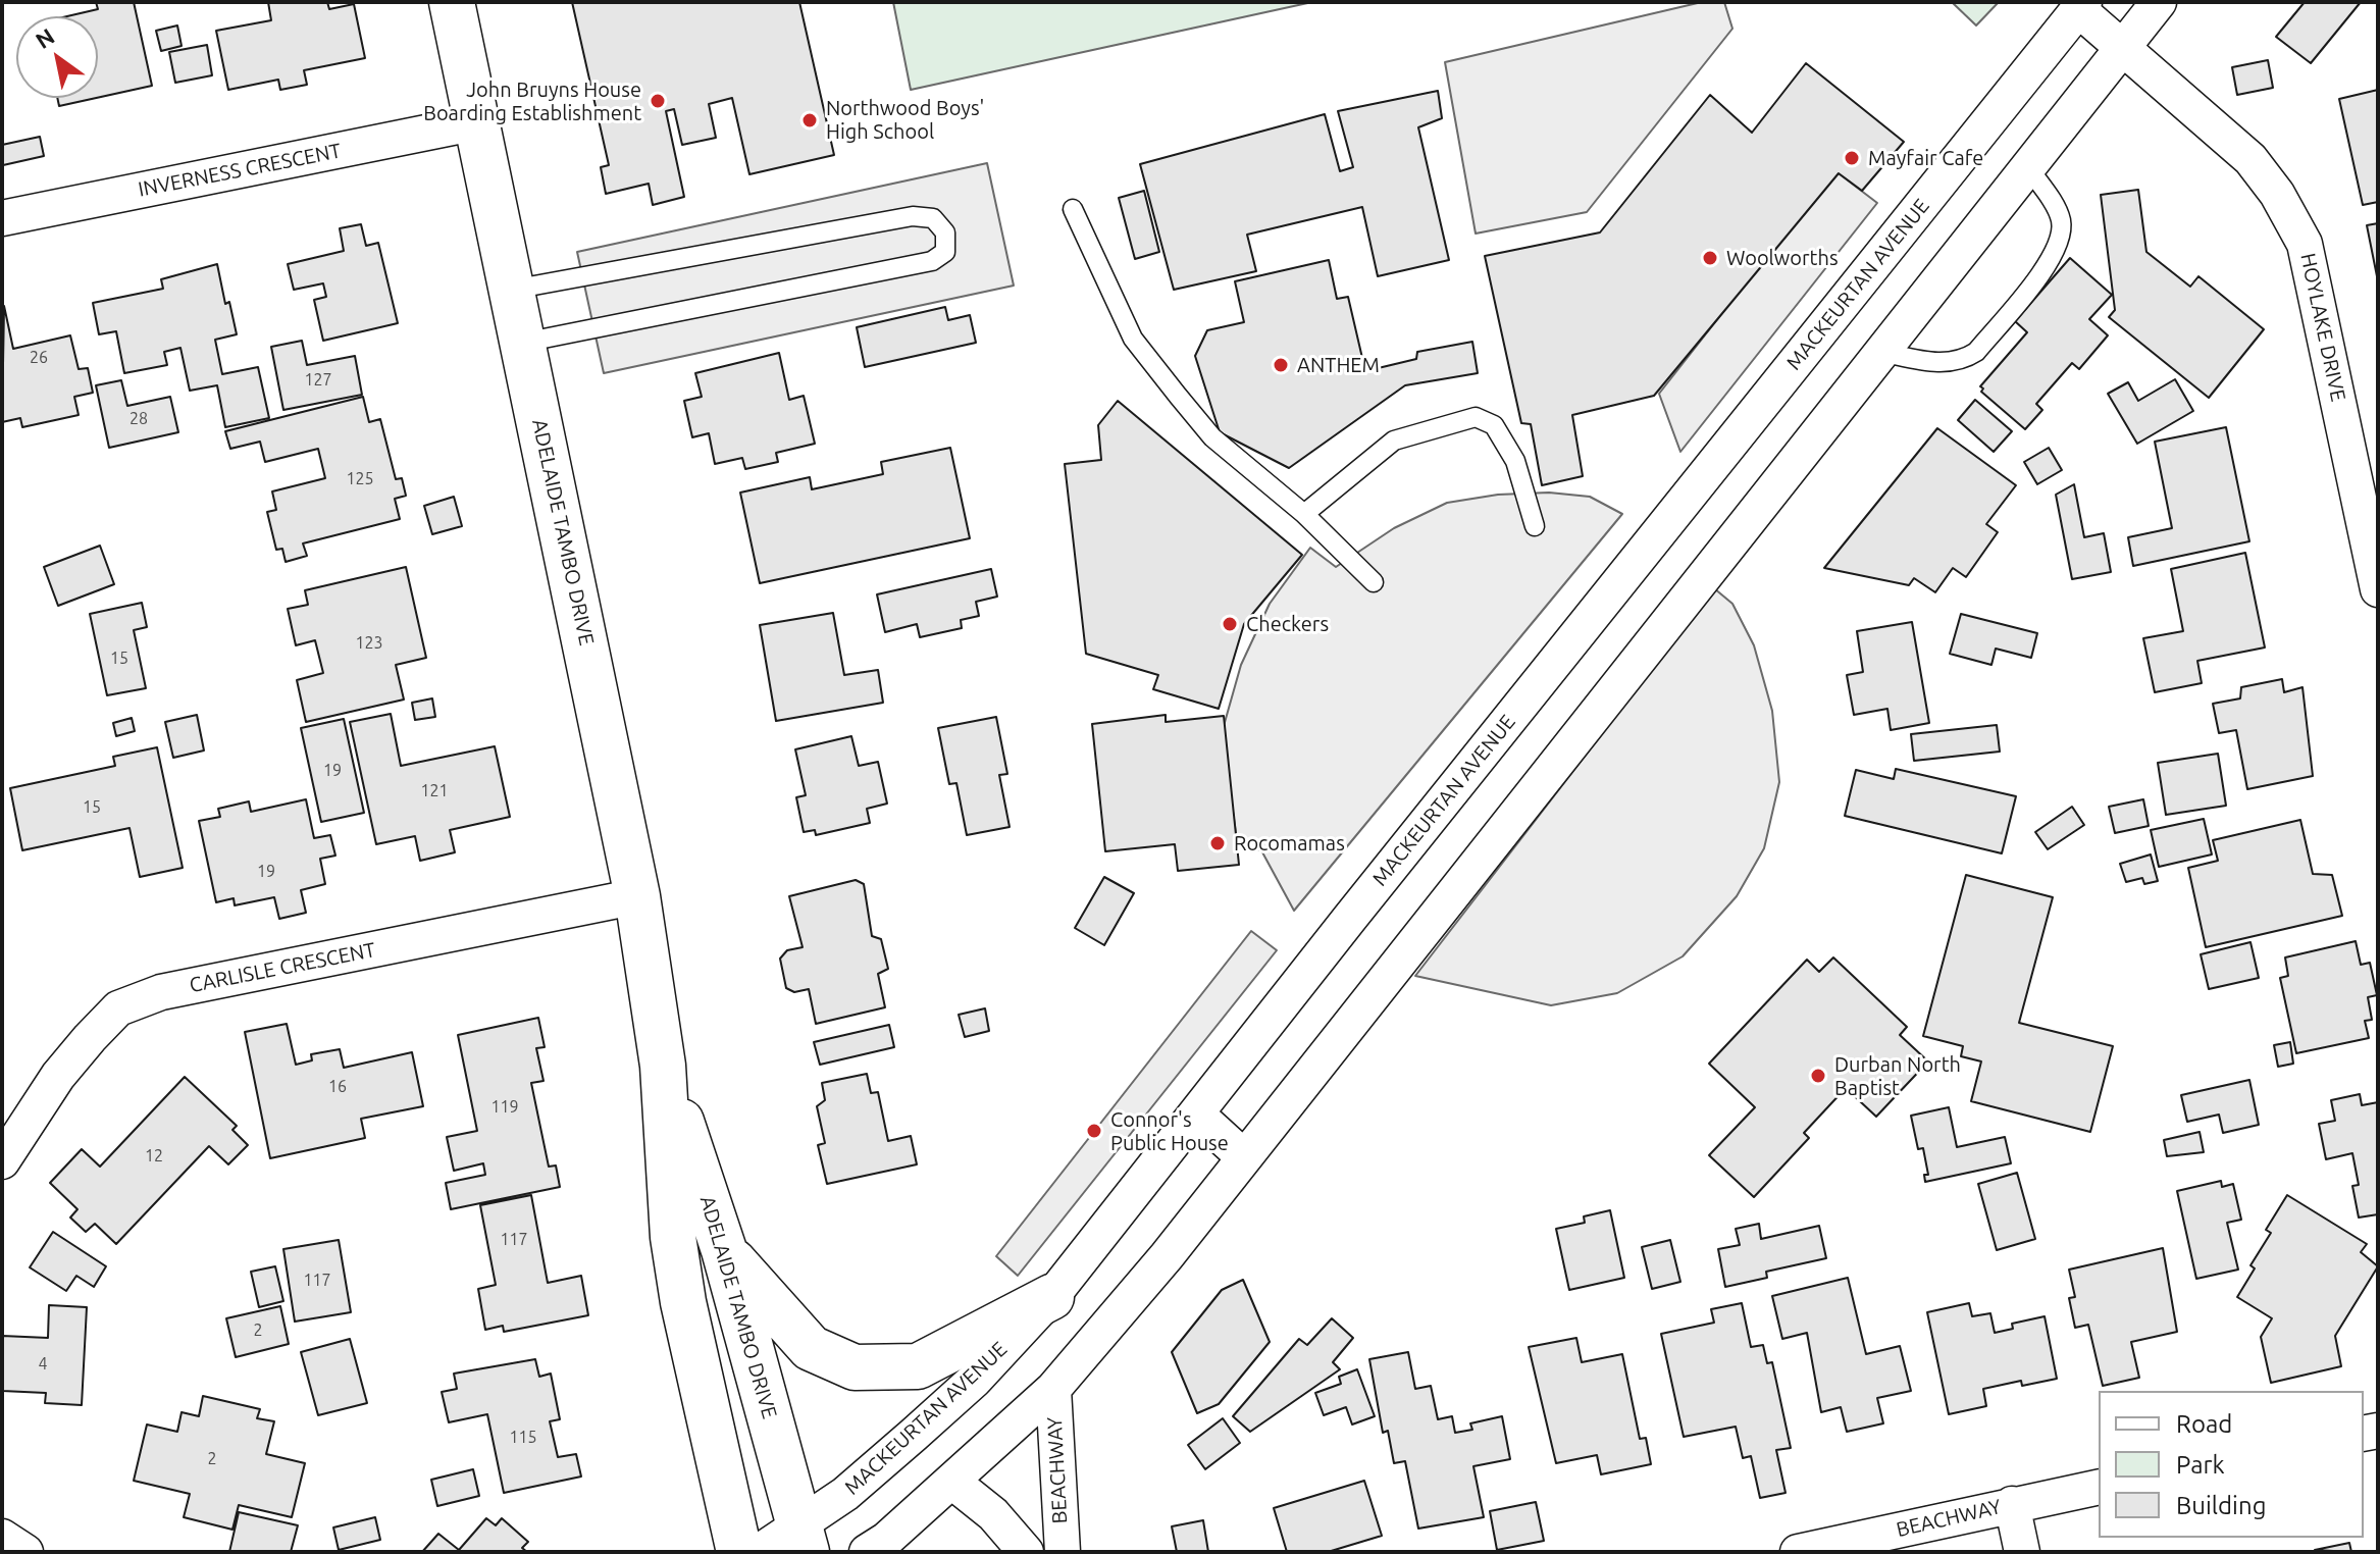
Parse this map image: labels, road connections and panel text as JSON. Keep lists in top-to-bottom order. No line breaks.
{"streets":{"street":["INVERNESS CRESCENT","MACKEURTAN AVENUE","HOYLAKE DRIVE","ADELAIDE TAMBO DRIVE","CARLISLE CRESCENT","BEACHWAY"]},"crossings":[["INVERNESS CRESCENT","ADELAIDE TAMBO DRIVE"],["MACKEURTAN AVENUE","HOYLAKE DRIVE"],["MACKEURTAN AVENUE","ADELAIDE TAMBO DRIVE"],["ADELAIDE TAMBO DRIVE","CARLISLE CRESCENT"]],"places":["John Bruyns House Boarding Establishment","Northwood Boys' High School","Mayfair Cafe","Woolworths","ANTHEM","Checkers","Rocomamas","Durban North Baptist","Connor's Public House"],"house_numbers":["26","127","28","125","123","15","19","121","15","19","16","119","12","117","117","2","4","115","2"],"legend":["Road","Park","Building"],"north":"top left"}
